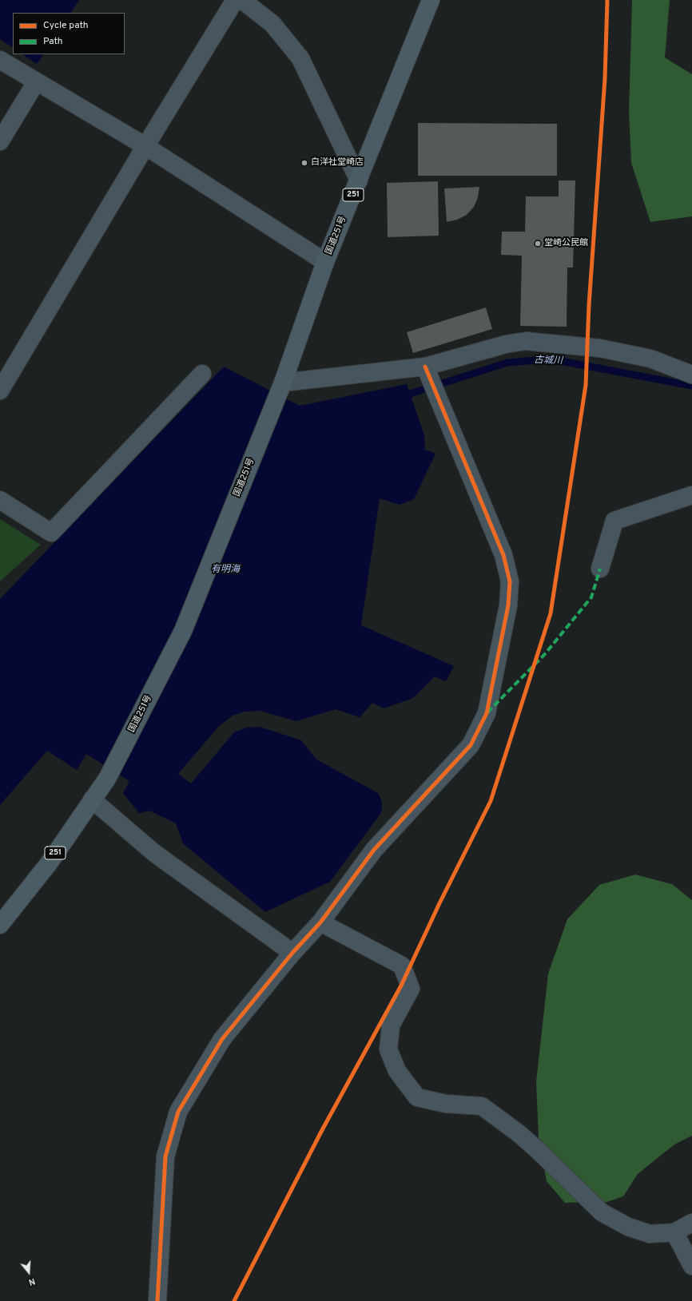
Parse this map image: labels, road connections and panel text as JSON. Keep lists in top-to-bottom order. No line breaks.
{"streets":{"highway":["251","国道251号"]},"water":["古城川","有明海"],"places":["白洋社堂崎店","堂崎公民館"],"legend":["Cycle path","Path"],"north":"bottom"}
